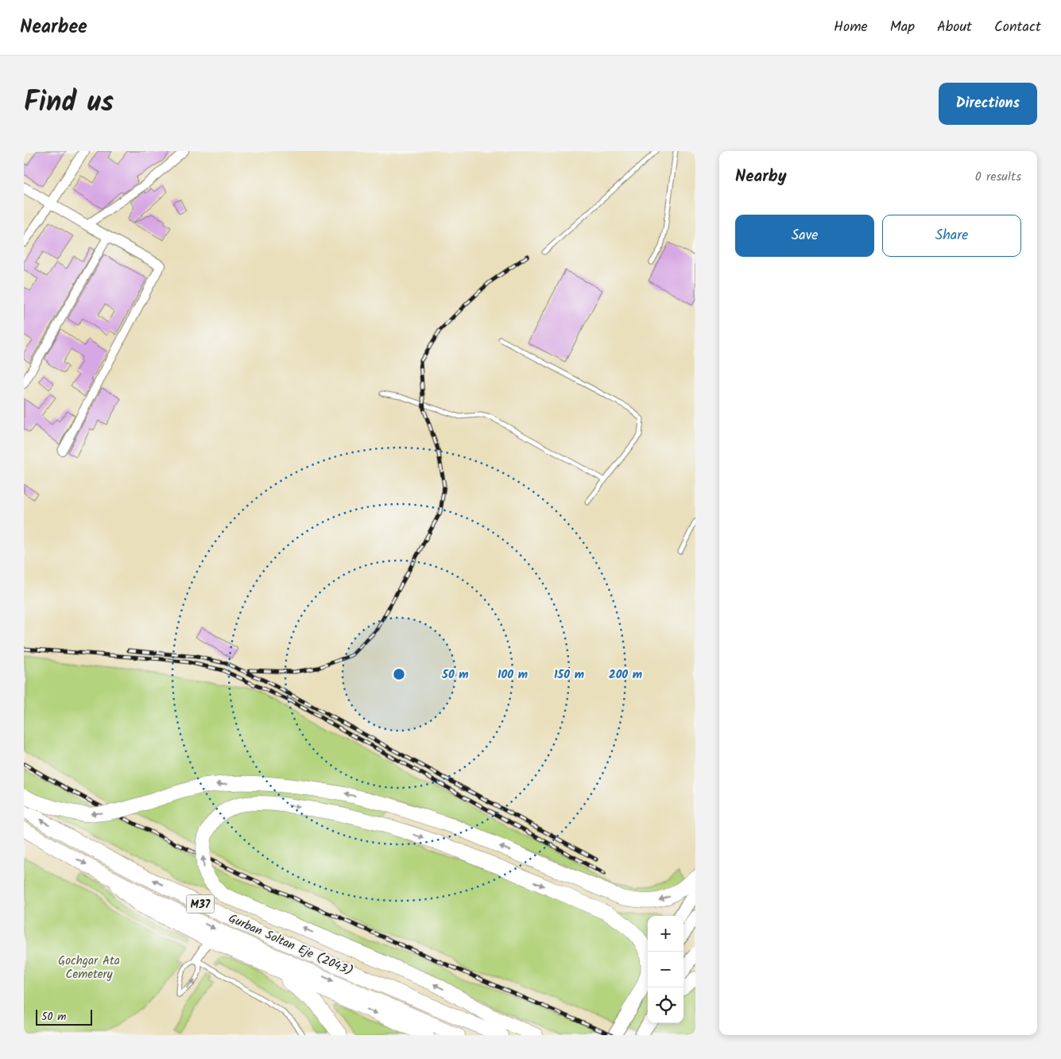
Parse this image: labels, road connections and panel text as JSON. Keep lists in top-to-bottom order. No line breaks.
{"streets":{"highway":["M37","Gurban Soltan Eje (2043)"]},"parks":["Gochgar Ata Cemetery"],"scale_bar":"50 m","page":{"header":"Nearbee","nav":["Home","Map","About","Contact"],"title":"Find us","buttons":["Directions",["Save","Share"]],"heading":["Nearby","0 results"],"map_buttons":["+","−"],"scale":"50 m"},"rings":["50 m","100 m","150 m","200 m"]}
